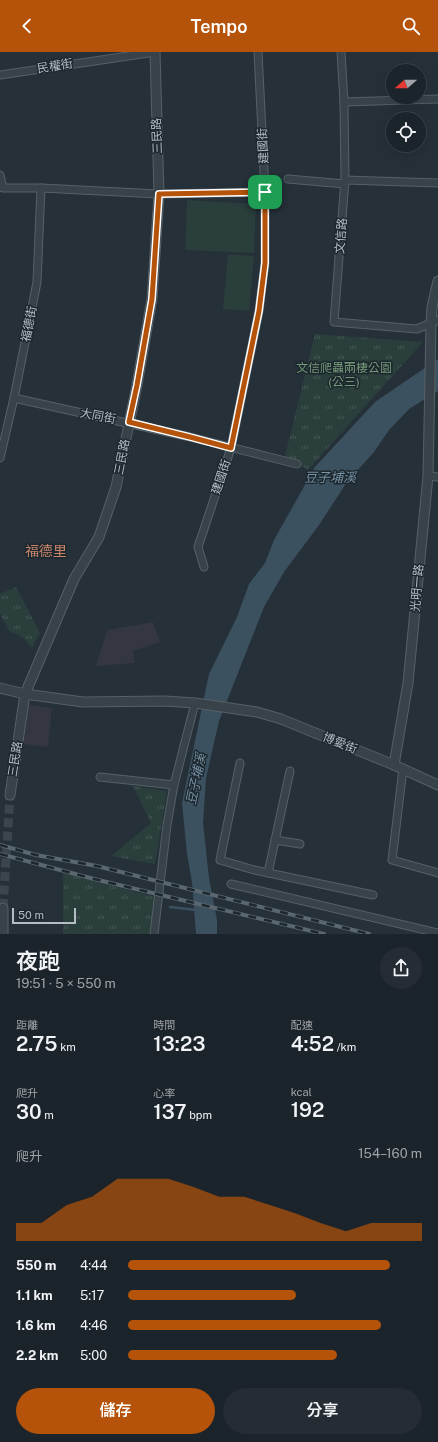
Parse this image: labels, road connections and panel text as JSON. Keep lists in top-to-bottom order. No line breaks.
{"streets":{"street":["民權街","三民路","建國街","文信路","福德街","大同街","光明一路","博愛街"]},"crossings":[["民權街","三民路"],["三民路","大同街"],["建國街","大同街"],["文信路","光明一路"],["福德街","大同街"],["光明一路","博愛街"]],"districts":["福德里"],"water":["豆子埔溪"],"parks":["文信爬蟲兩棲公園 (公三)"],"scale_bar":"50 m","north":"left","page":{"header":"Tempo","scale":"50 m","heading":["夜跑","19:51 · 5 × 550 m"],"stats":[["距離","2.75 km"],["時間","13:23"],["配速","4:52 /km"],["爬升","30 m"],["心率","137 bpm"],["kcal","192"]],"chart":["爬升","154–160 m"],"list":[{"name":"550 m","note":"4:44"},{"name":"1.1 km","note":"5:17"},{"name":"1.6 km","note":"4:46"},{"name":"2.2 km","note":"5:00"}],"buttons":["儲存","分享"]}}
